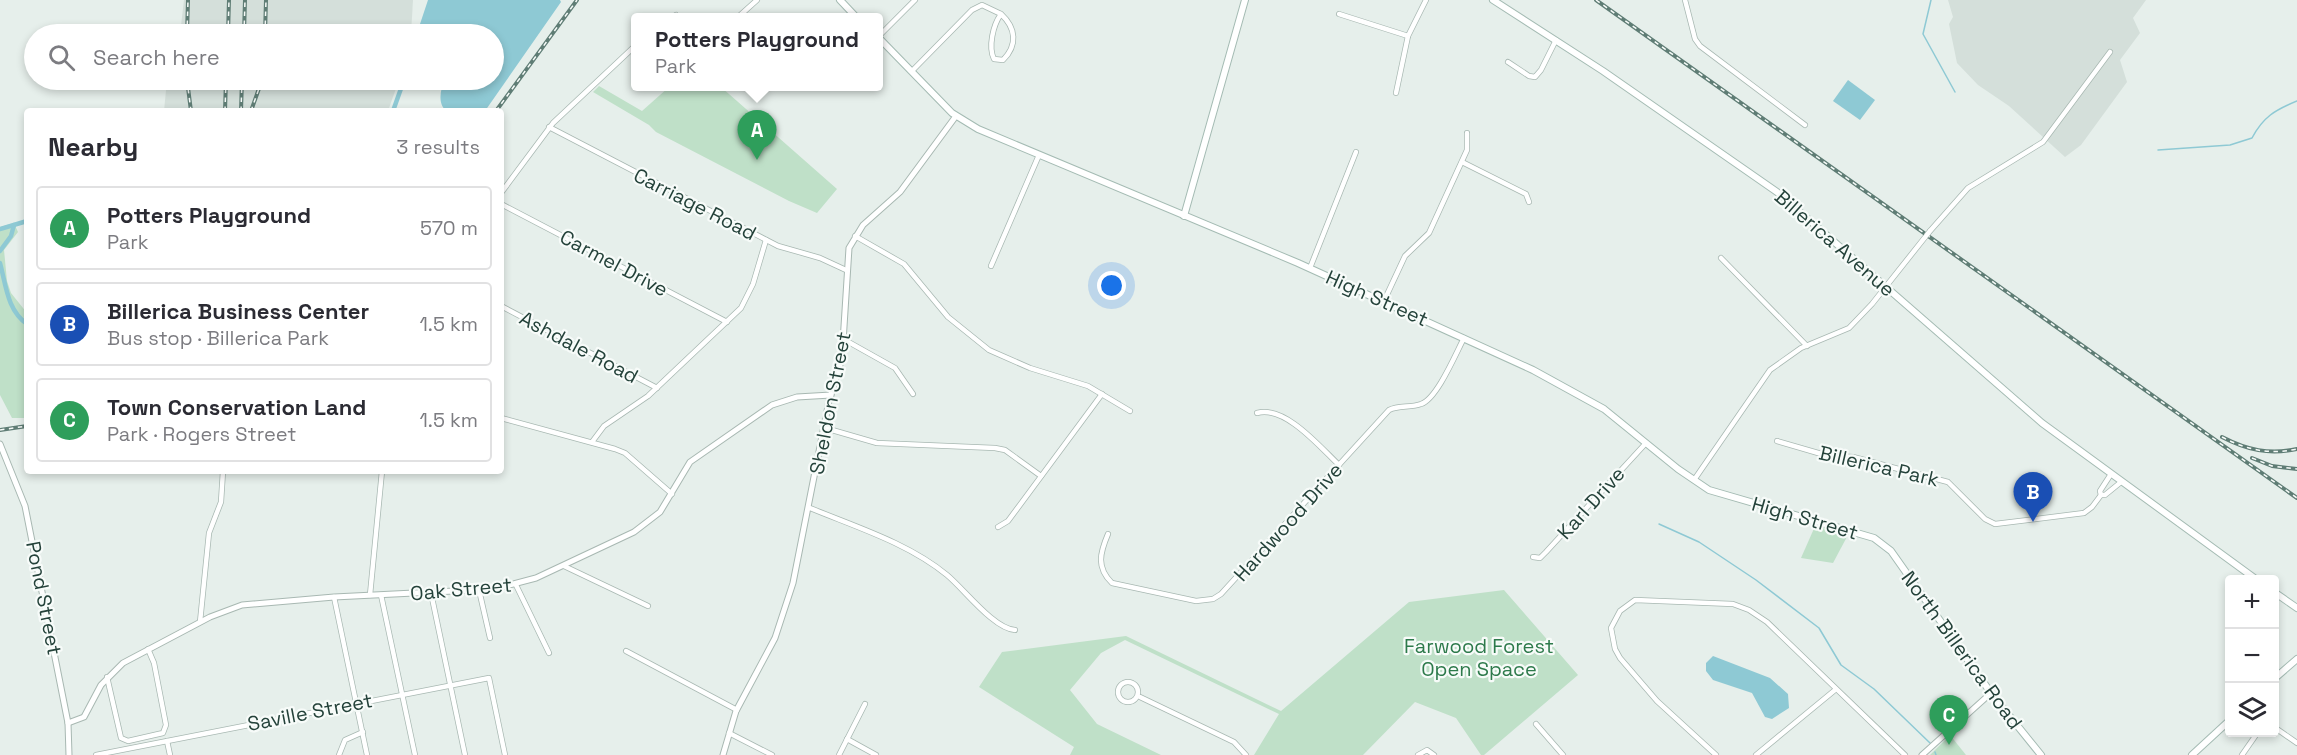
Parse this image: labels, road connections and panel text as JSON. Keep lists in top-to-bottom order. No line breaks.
{"streets":{"main road":["Billerica Avenue","High Street","North Billerica Road"],"street":["Carriage Road","Carmel Drive","Ashdale Road","Sheldon Street","Billerica Park","Karl Drive","Hardwood Drive","Oak Street","Pond Street","Saville Street"]},"crossings":[["Carriage Road","Sheldon Street"],["Billerica Avenue","Billerica Park"],["High Street","Sheldon Street"],["High Street","Karl Drive"],["High Street","Hardwood Drive"],["High Street","North Billerica Road"],["Sheldon Street","Oak Street"],["Oak Street","Pond Street"]],"parks":["Farwood Forest Open Space"],"page":{"popup":["Potters Playground","Park"],"search":"Search here","heading":["Nearby","3 results"],"pins":["A","B","C"],"list":[{"mark":"A","name":"Potters Playground","note":"Park","value":"570 m"},{"mark":"B","name":"Billerica Business Center","note":"Bus stop · Billerica Park","value":"1.5 km"},{"mark":"C","name":"Town Conservation Land","note":"Park · Rogers Street","value":"1.5 km"}],"map_buttons":["+","−"]}}
